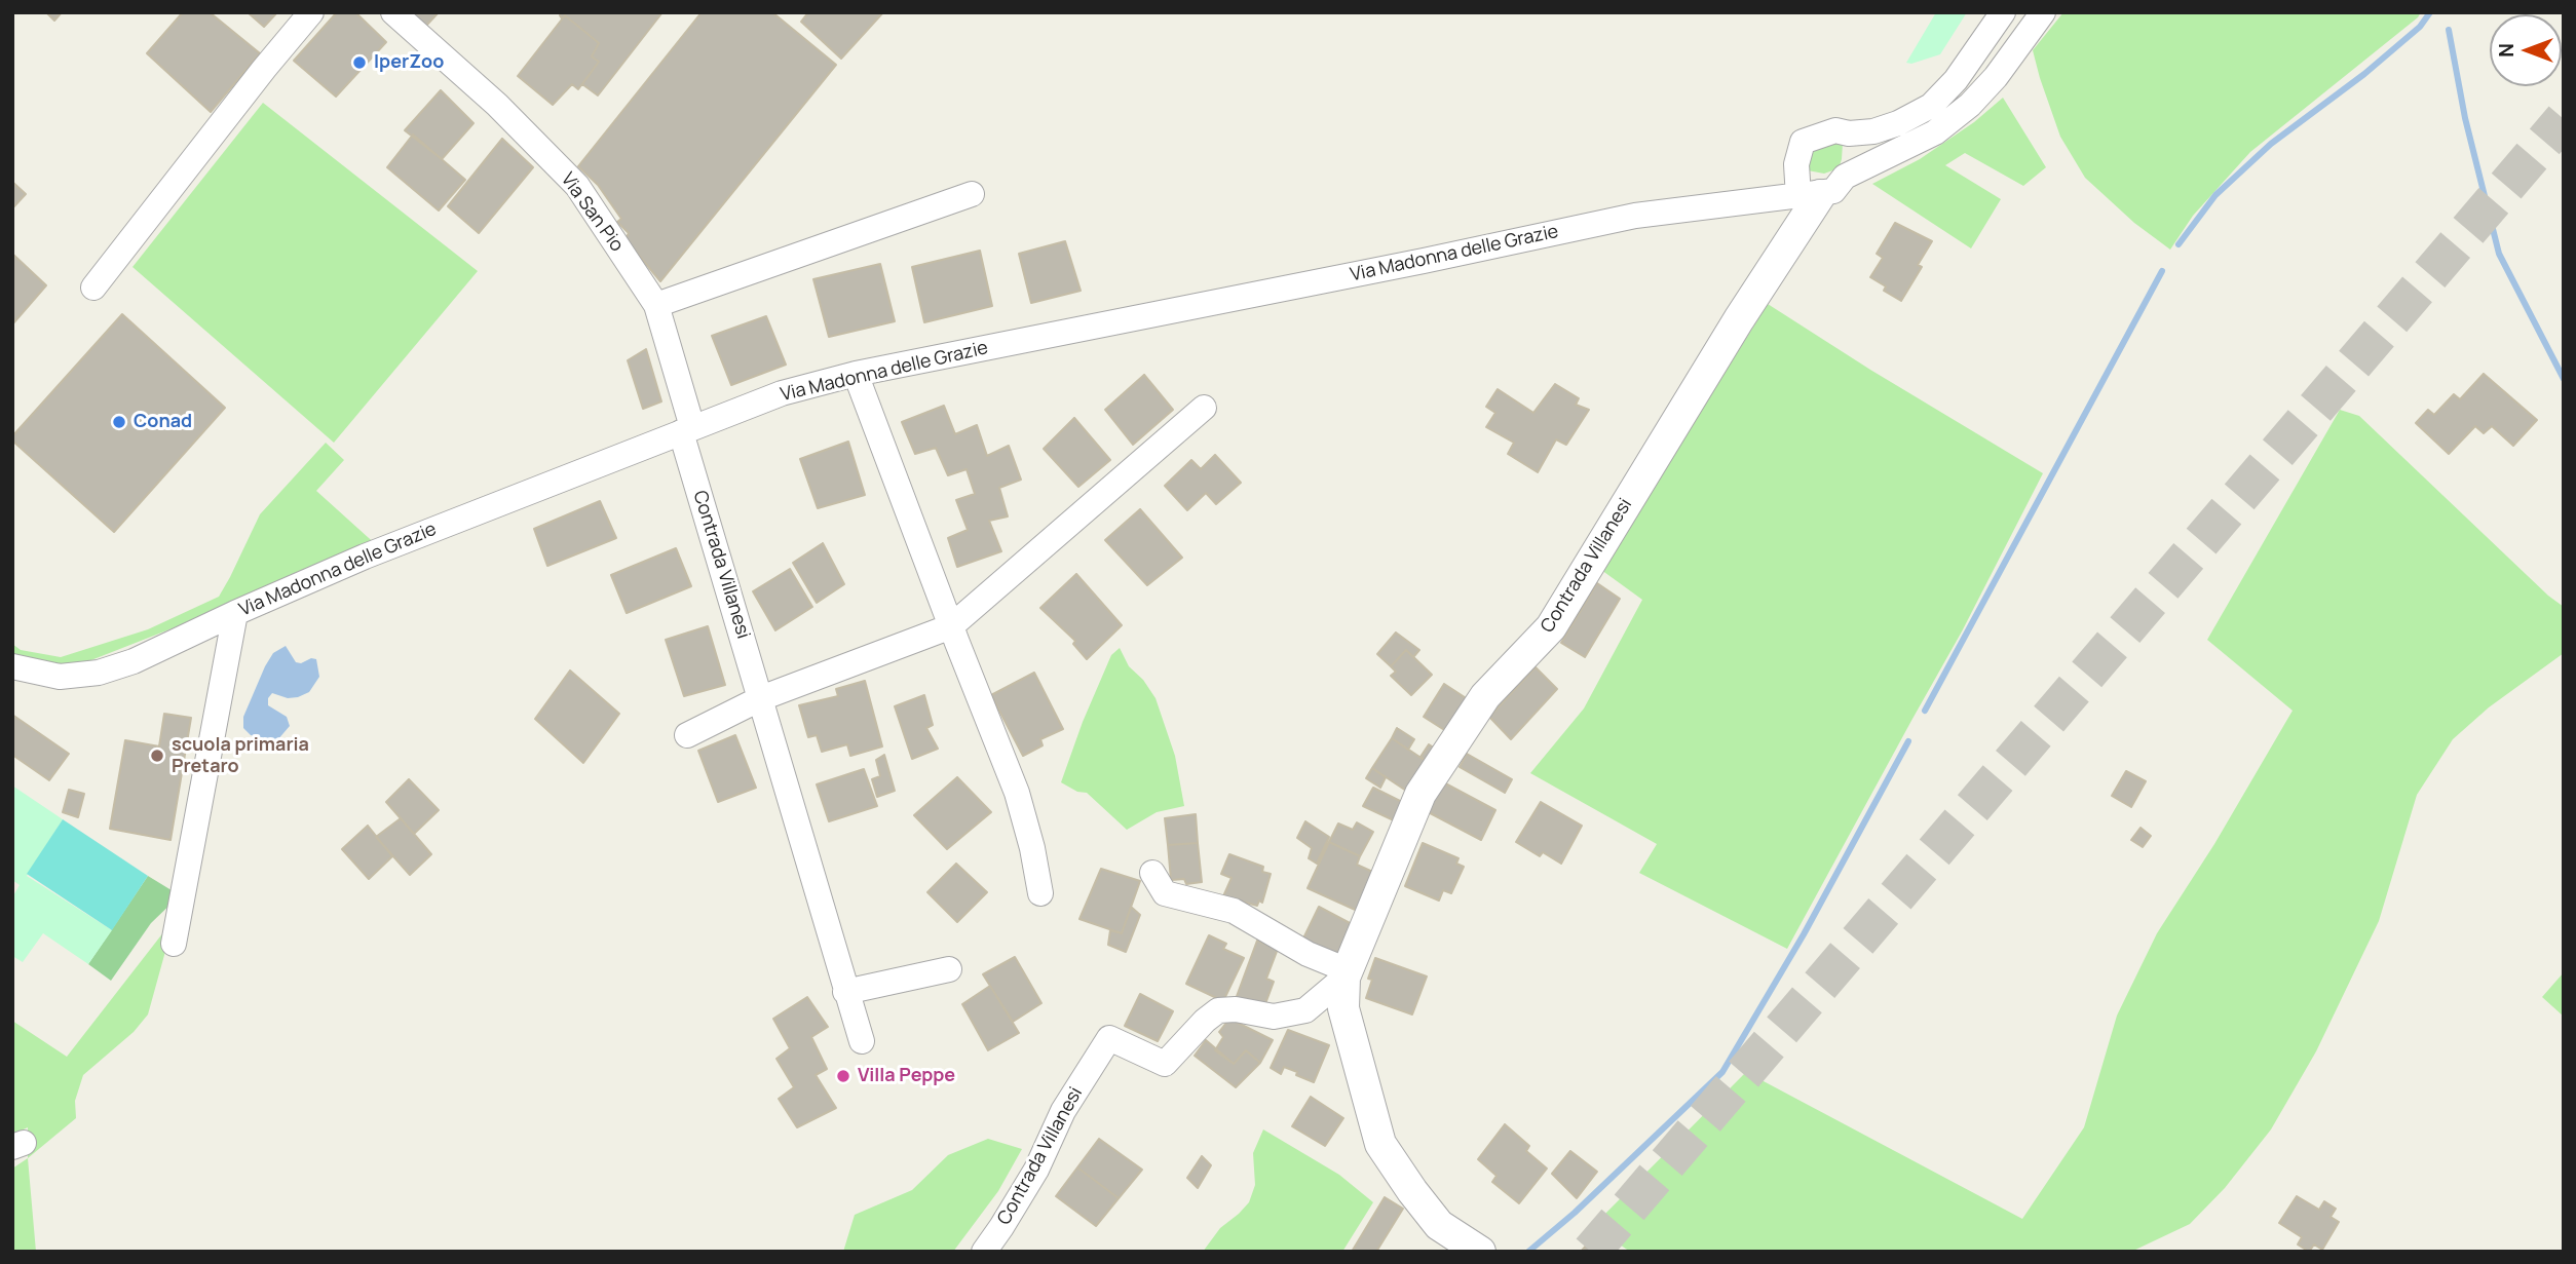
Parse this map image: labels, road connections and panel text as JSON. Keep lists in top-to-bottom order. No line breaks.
{"streets":{"street":["Via San Pio","Via Madonna delle Grazie","Contrada Villanesi"]},"crossings":[["Via San Pio","Via Madonna delle Grazie"],["Via San Pio","Contrada Villanesi"],["Via Madonna delle Grazie","Contrada Villanesi"]],"places":["IperZoo","Conad","scuola primaria Pretaro","Villa Peppe"],"north":"left"}
